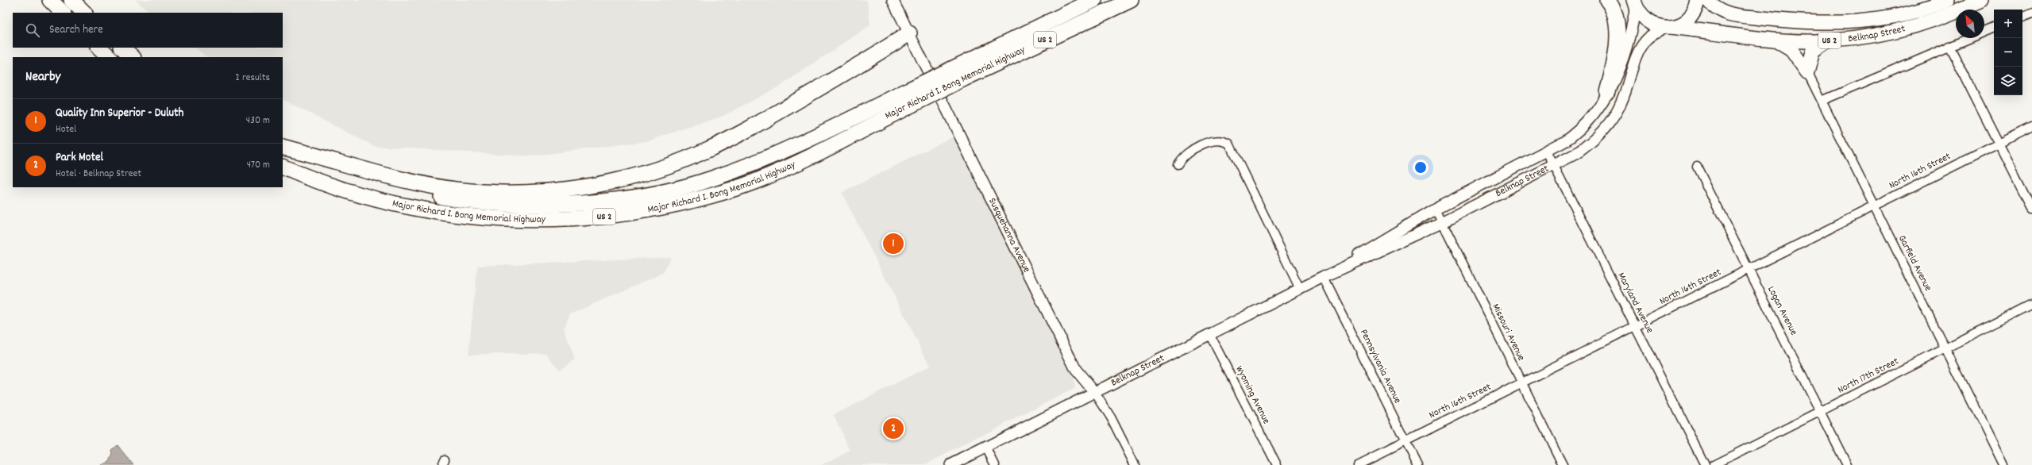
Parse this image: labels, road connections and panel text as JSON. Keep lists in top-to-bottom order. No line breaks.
{"streets":{"highway":["Belknap Street","US 2","Major Richard I. Bong Memorial Highway"],"street":["North 16th Street","Susquehanna Avenue","Garfield Avenue","Maryland Avenue","Logan Avenue","Missouri Avenue","Pennsylvania Avenue","North 17th Street","Wyoming Avenue"]},"crossings":[["Belknap Street","US 2"],["Belknap Street","Susquehanna Avenue"],["Belknap Street","Maryland Avenue"],["Belknap Street","Missouri Avenue"],["Belknap Street","Pennsylvania Avenue"],["Belknap Street","Wyoming Avenue"],["North 16th Street","Garfield Avenue"],["North 16th Street","Maryland Avenue"],["North 16th Street","Logan Avenue"],["North 16th Street","Missouri Avenue"],["North 16th Street","Pennsylvania Avenue"],["Garfield Avenue","North 17th Street"],["Logan Avenue","North 17th Street"]],"north":"top left","page":{"map_buttons":["+","−"],"search":"Search here","heading":["Nearby","2 results"],"list":[{"mark":"1","name":"Quality Inn Superior - Duluth","note":"Hotel","value":"430 m"},{"mark":"2","name":"Park Motel","note":"Hotel · Belknap Street","value":"470 m"}],"pins":["1","2"]}}
